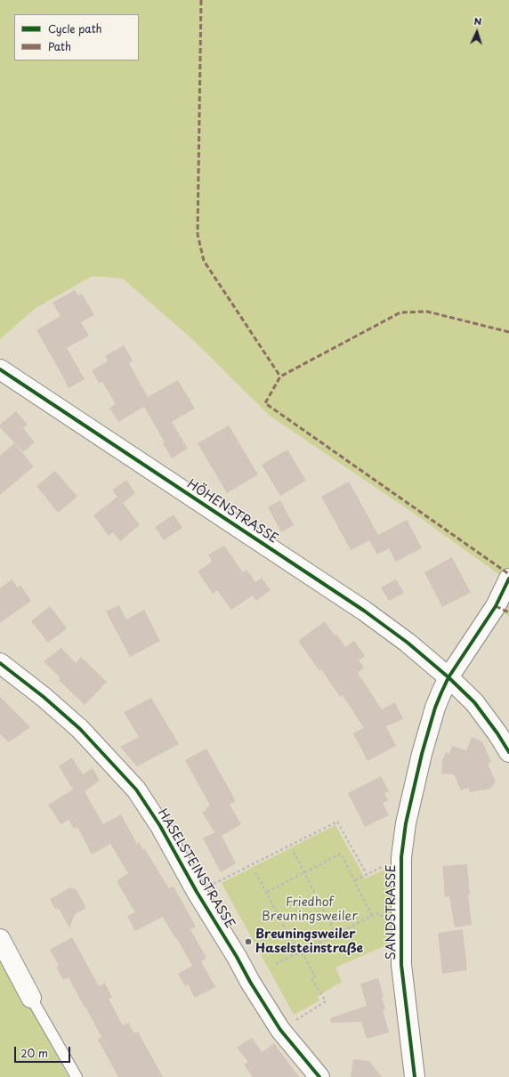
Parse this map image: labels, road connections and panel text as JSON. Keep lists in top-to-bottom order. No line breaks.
{"streets":{"street":["HÖHENSTRASSE","HASELSTEINSTRASSE","SANDSTRASSE"]},"crossings":[["HÖHENSTRASSE","SANDSTRASSE"]],"parks":["Friedhof Breuningsweiler"],"places":["Breuningsweiler Haselsteinstraße"],"legend":["Cycle path","Path"],"scale_bar":"20 m","north":"top"}
